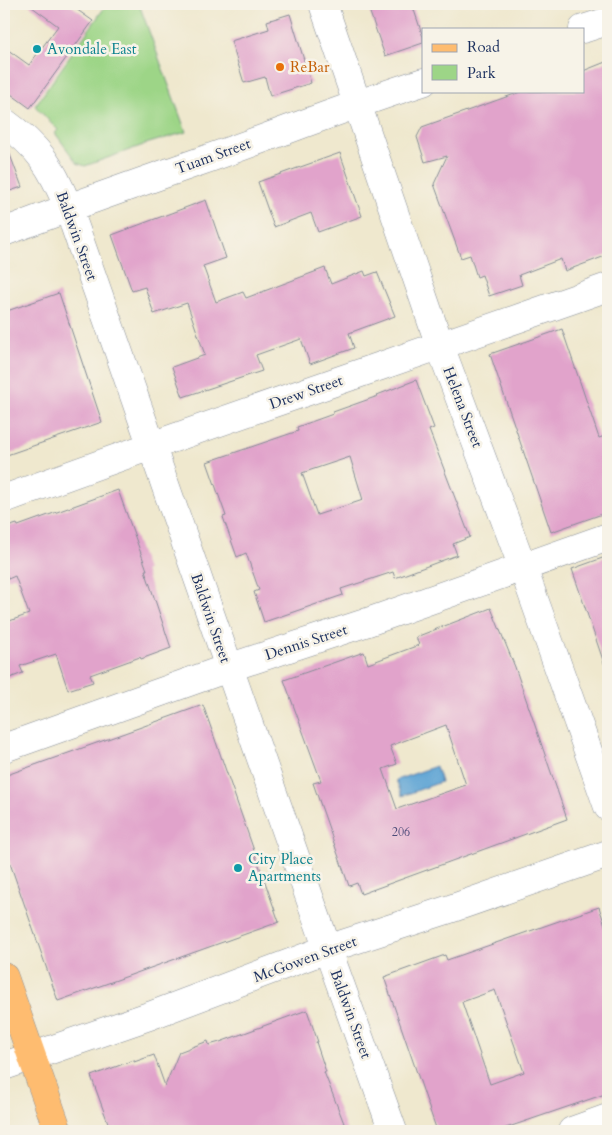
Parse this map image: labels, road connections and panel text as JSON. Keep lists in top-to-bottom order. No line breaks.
{"streets":{"street":["Tuam Street","Baldwin Street","Drew Street","Helena Street","Dennis Street","McGowen Street"]},"crossings":[["Tuam Street","Baldwin Street"],["Tuam Street","Helena Street"],["Baldwin Street","Drew Street"],["Baldwin Street","Dennis Street"],["Baldwin Street","McGowen Street"],["Drew Street","Helena Street"],["Helena Street","Dennis Street"]],"places":["Avondale East","ReBar","City Place Apartments"],"house_numbers":["206"],"legend":["Road","Park"]}
